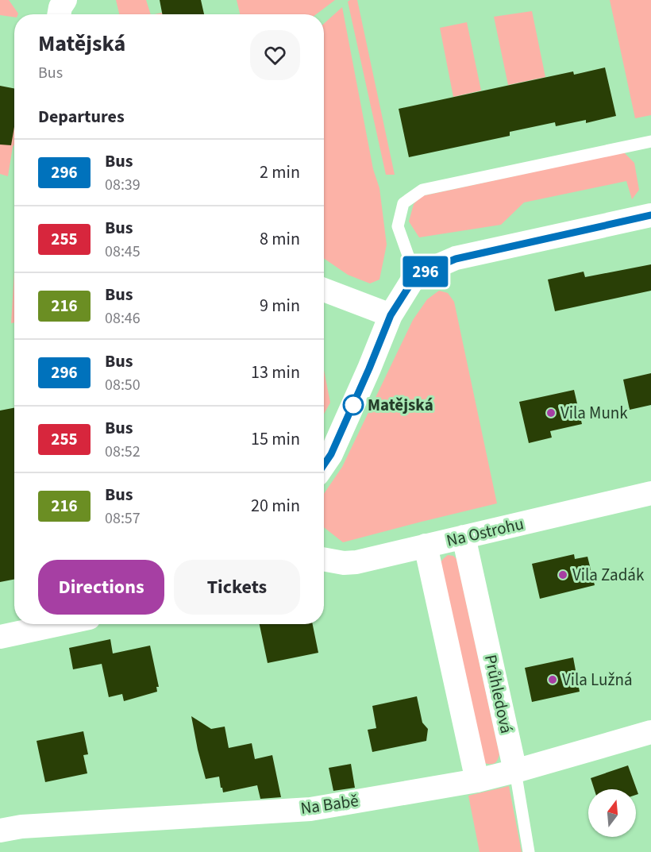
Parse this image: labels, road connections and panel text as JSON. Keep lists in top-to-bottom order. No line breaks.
{"streets":{"street":["Na Ostrohu","Průhledová","Na Babě"]},"crossings":[["Na Ostrohu","Průhledová"],["Průhledová","Na Babě"]],"places":["Matějská","Vila Munk","Vila Zadák","Vila Lužná"],"lines":["bus line 296"],"north":"top","page":{"on_map":"296","heading":[["Matějská","Bus"],"Departures"],"list":[{"mark":"296","name":"Bus","note":"08:39","value":"2 min"},{"mark":"255","name":"Bus","note":"08:45","value":"8 min"},{"mark":"216","name":"Bus","note":"08:46","value":"9 min"},{"mark":"296","name":"Bus","note":"08:50","value":"13 min"},{"mark":"255","name":"Bus","note":"08:52","value":"15 min"},{"mark":"216","name":"Bus","note":"08:57","value":"20 min"}],"buttons":["Directions","Tickets"]}}
